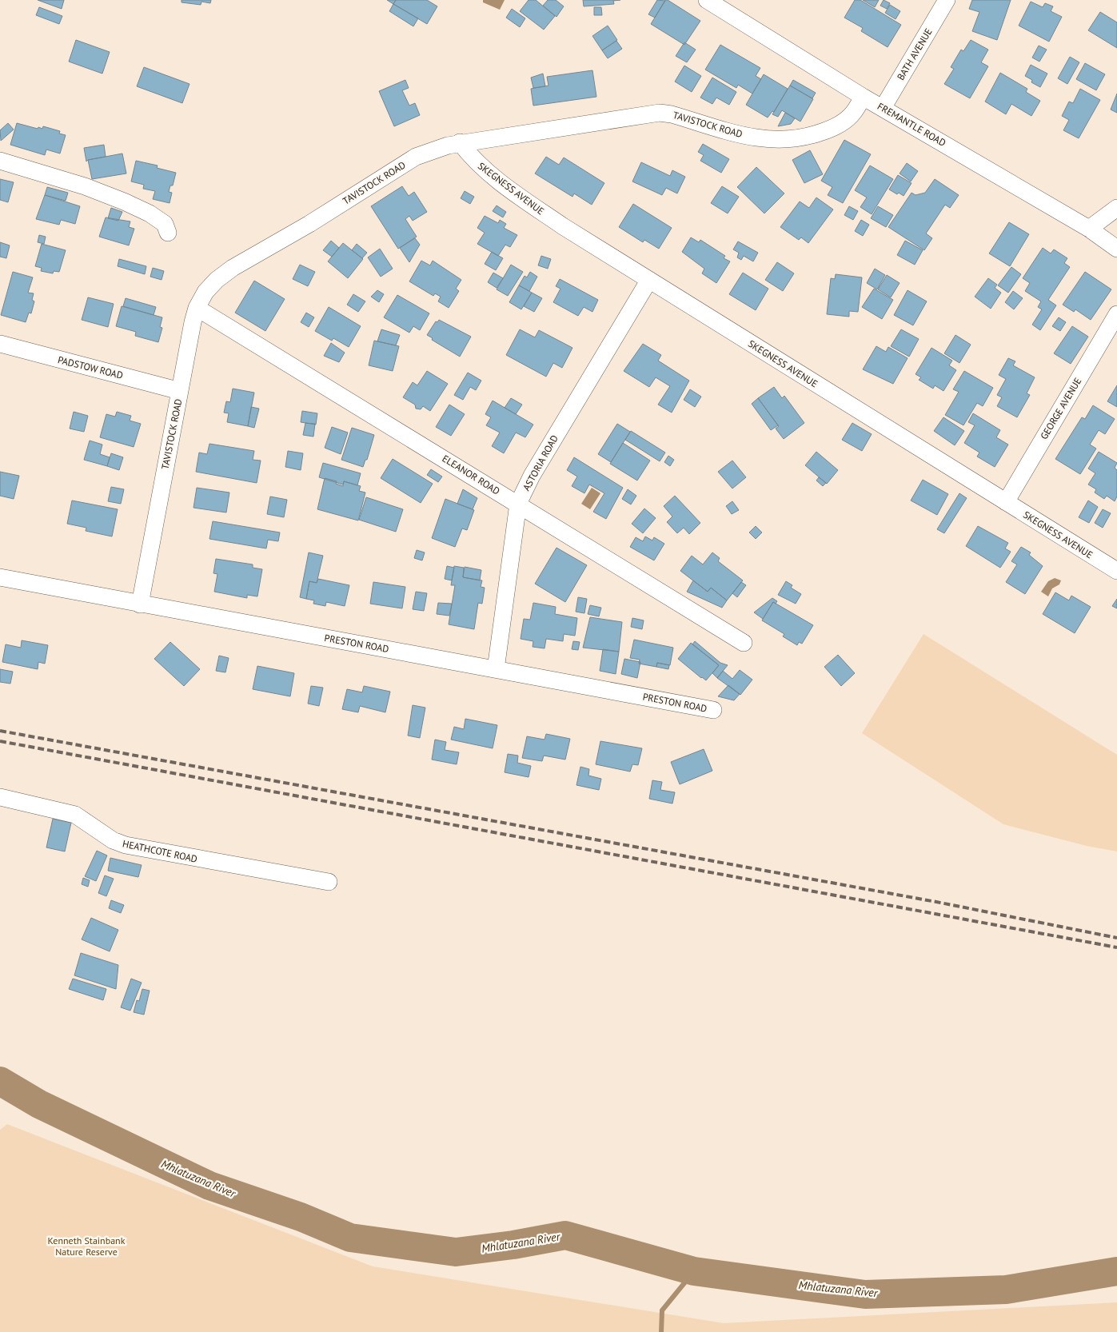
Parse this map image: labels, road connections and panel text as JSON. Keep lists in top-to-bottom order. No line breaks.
{"streets":{"street":["BATH AVENUE","TAVISTOCK ROAD","FREMANTLE ROAD","SKEGNESS AVENUE","PADSTOW ROAD","GEORGE AVENUE","ASTORIA ROAD","ELEANOR ROAD","PRESTON ROAD","HEATHCOTE ROAD"]},"crossings":[["BATH AVENUE","FREMANTLE ROAD"],["TAVISTOCK ROAD","FREMANTLE ROAD"],["TAVISTOCK ROAD","SKEGNESS AVENUE"],["TAVISTOCK ROAD","PADSTOW ROAD"],["TAVISTOCK ROAD","ELEANOR ROAD"],["TAVISTOCK ROAD","PRESTON ROAD"],["SKEGNESS AVENUE","GEORGE AVENUE"],["SKEGNESS AVENUE","ASTORIA ROAD"],["ASTORIA ROAD","ELEANOR ROAD"],["ASTORIA ROAD","PRESTON ROAD"]],"water":["Mhlatuzana River"],"parks":["Kenneth Stainbank Nature Reserve"]}
